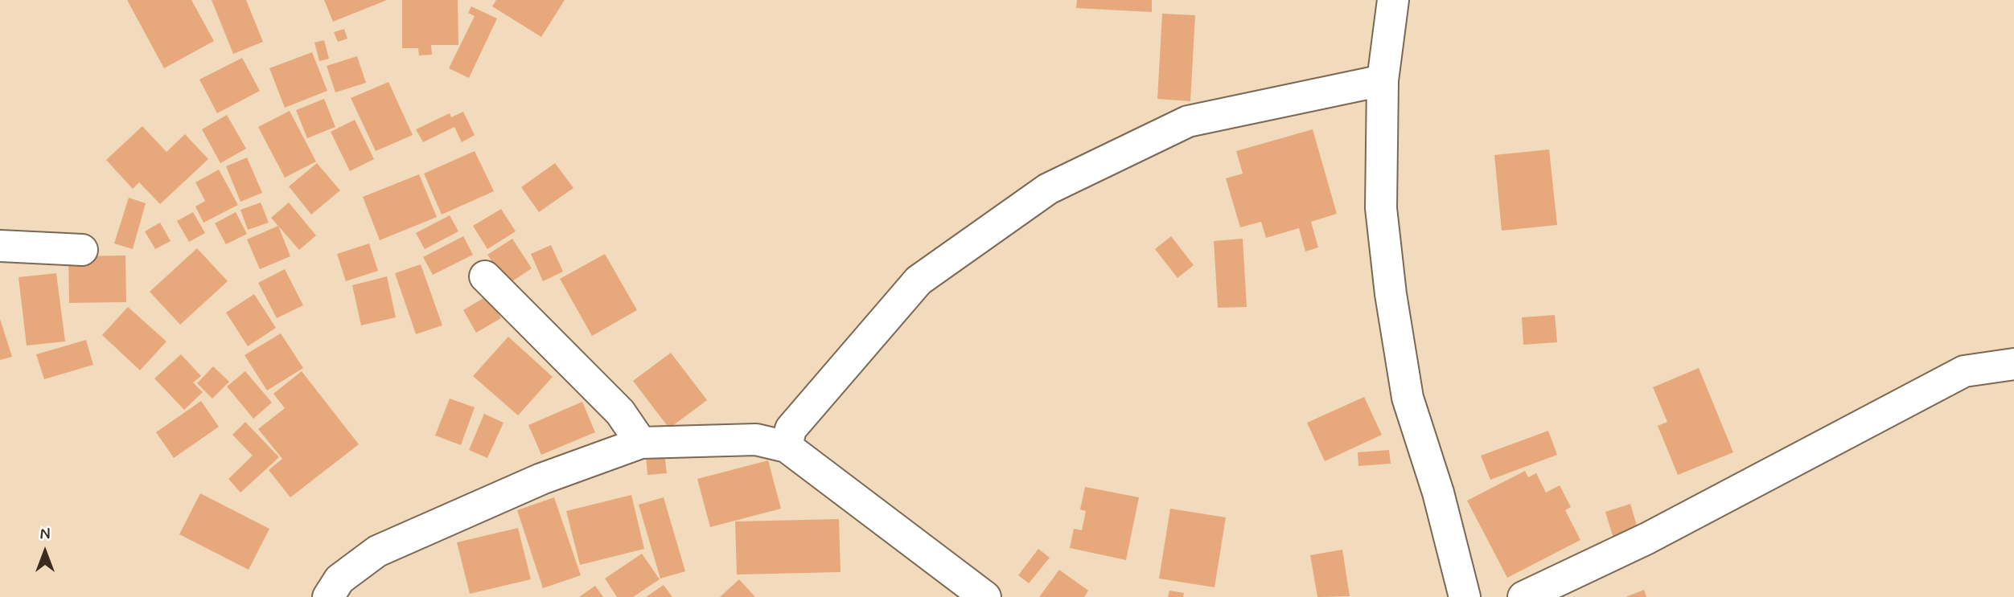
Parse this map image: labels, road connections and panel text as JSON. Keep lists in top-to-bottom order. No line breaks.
{"north":"top"}
